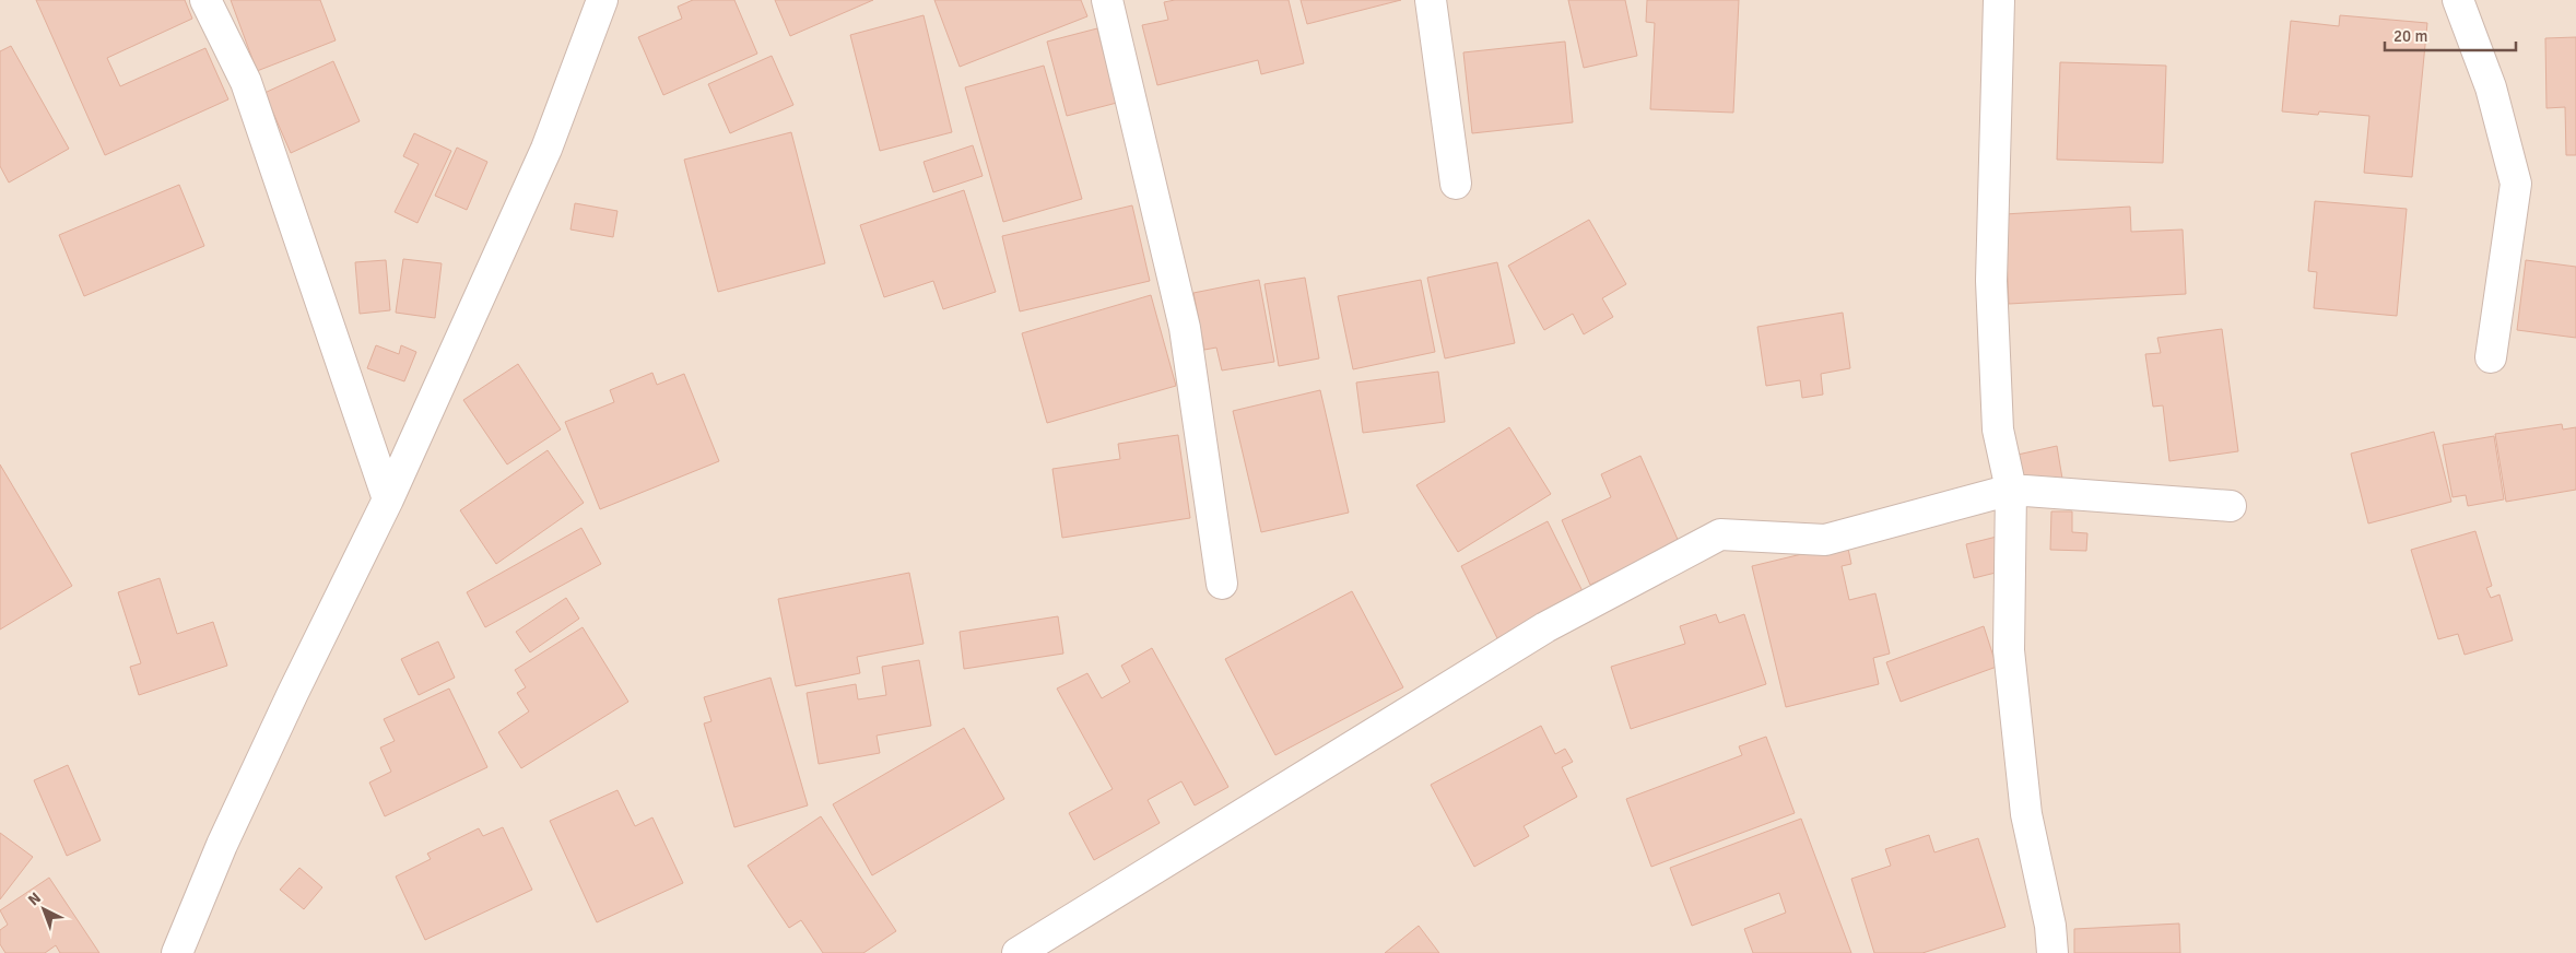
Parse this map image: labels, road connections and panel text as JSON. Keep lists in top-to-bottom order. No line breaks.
{"scale_bar":"20 m","north":"top left"}
